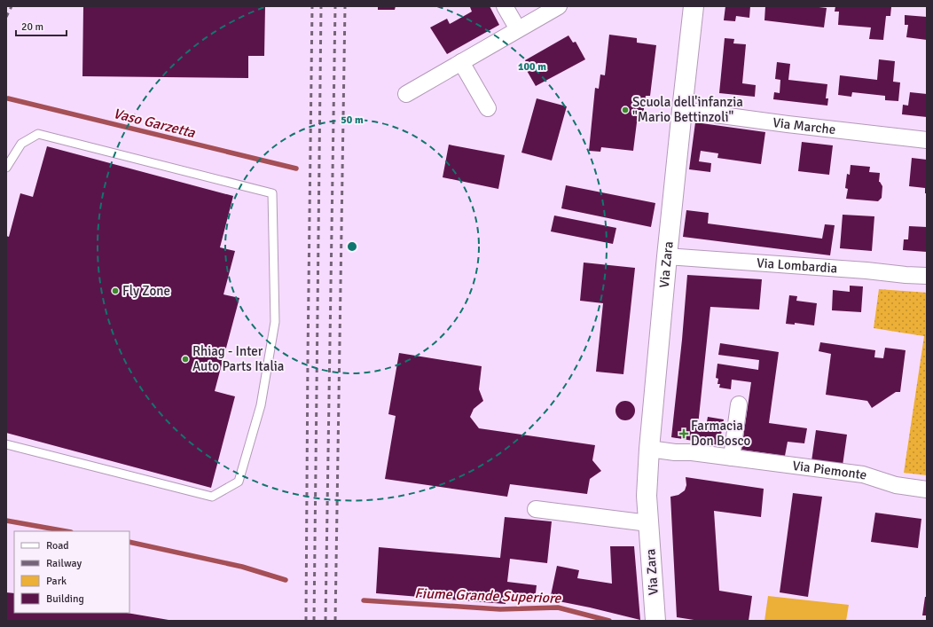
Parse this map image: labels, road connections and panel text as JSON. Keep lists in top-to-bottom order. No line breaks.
{"streets":{"street":["Via Marche","Via Zara","Via Lombardia","Via Piemonte"]},"crossings":[["Via Marche","Via Zara"],["Via Zara","Via Lombardia"],["Via Zara","Via Piemonte"]],"water":["Vaso Garzetta","Fiume Grande Superiore"],"places":{"other":["Scuola dell'infanzia \"Mario Bettinzoli\"","Fly Zone","Rhiag - Inter Auto Parts Italia"],"health":["Farmacia Don Bosco"]},"legend":["Road","Railway","Park","Building"],"scale_bar":"20 m","rings":["100 m","50 m"]}
